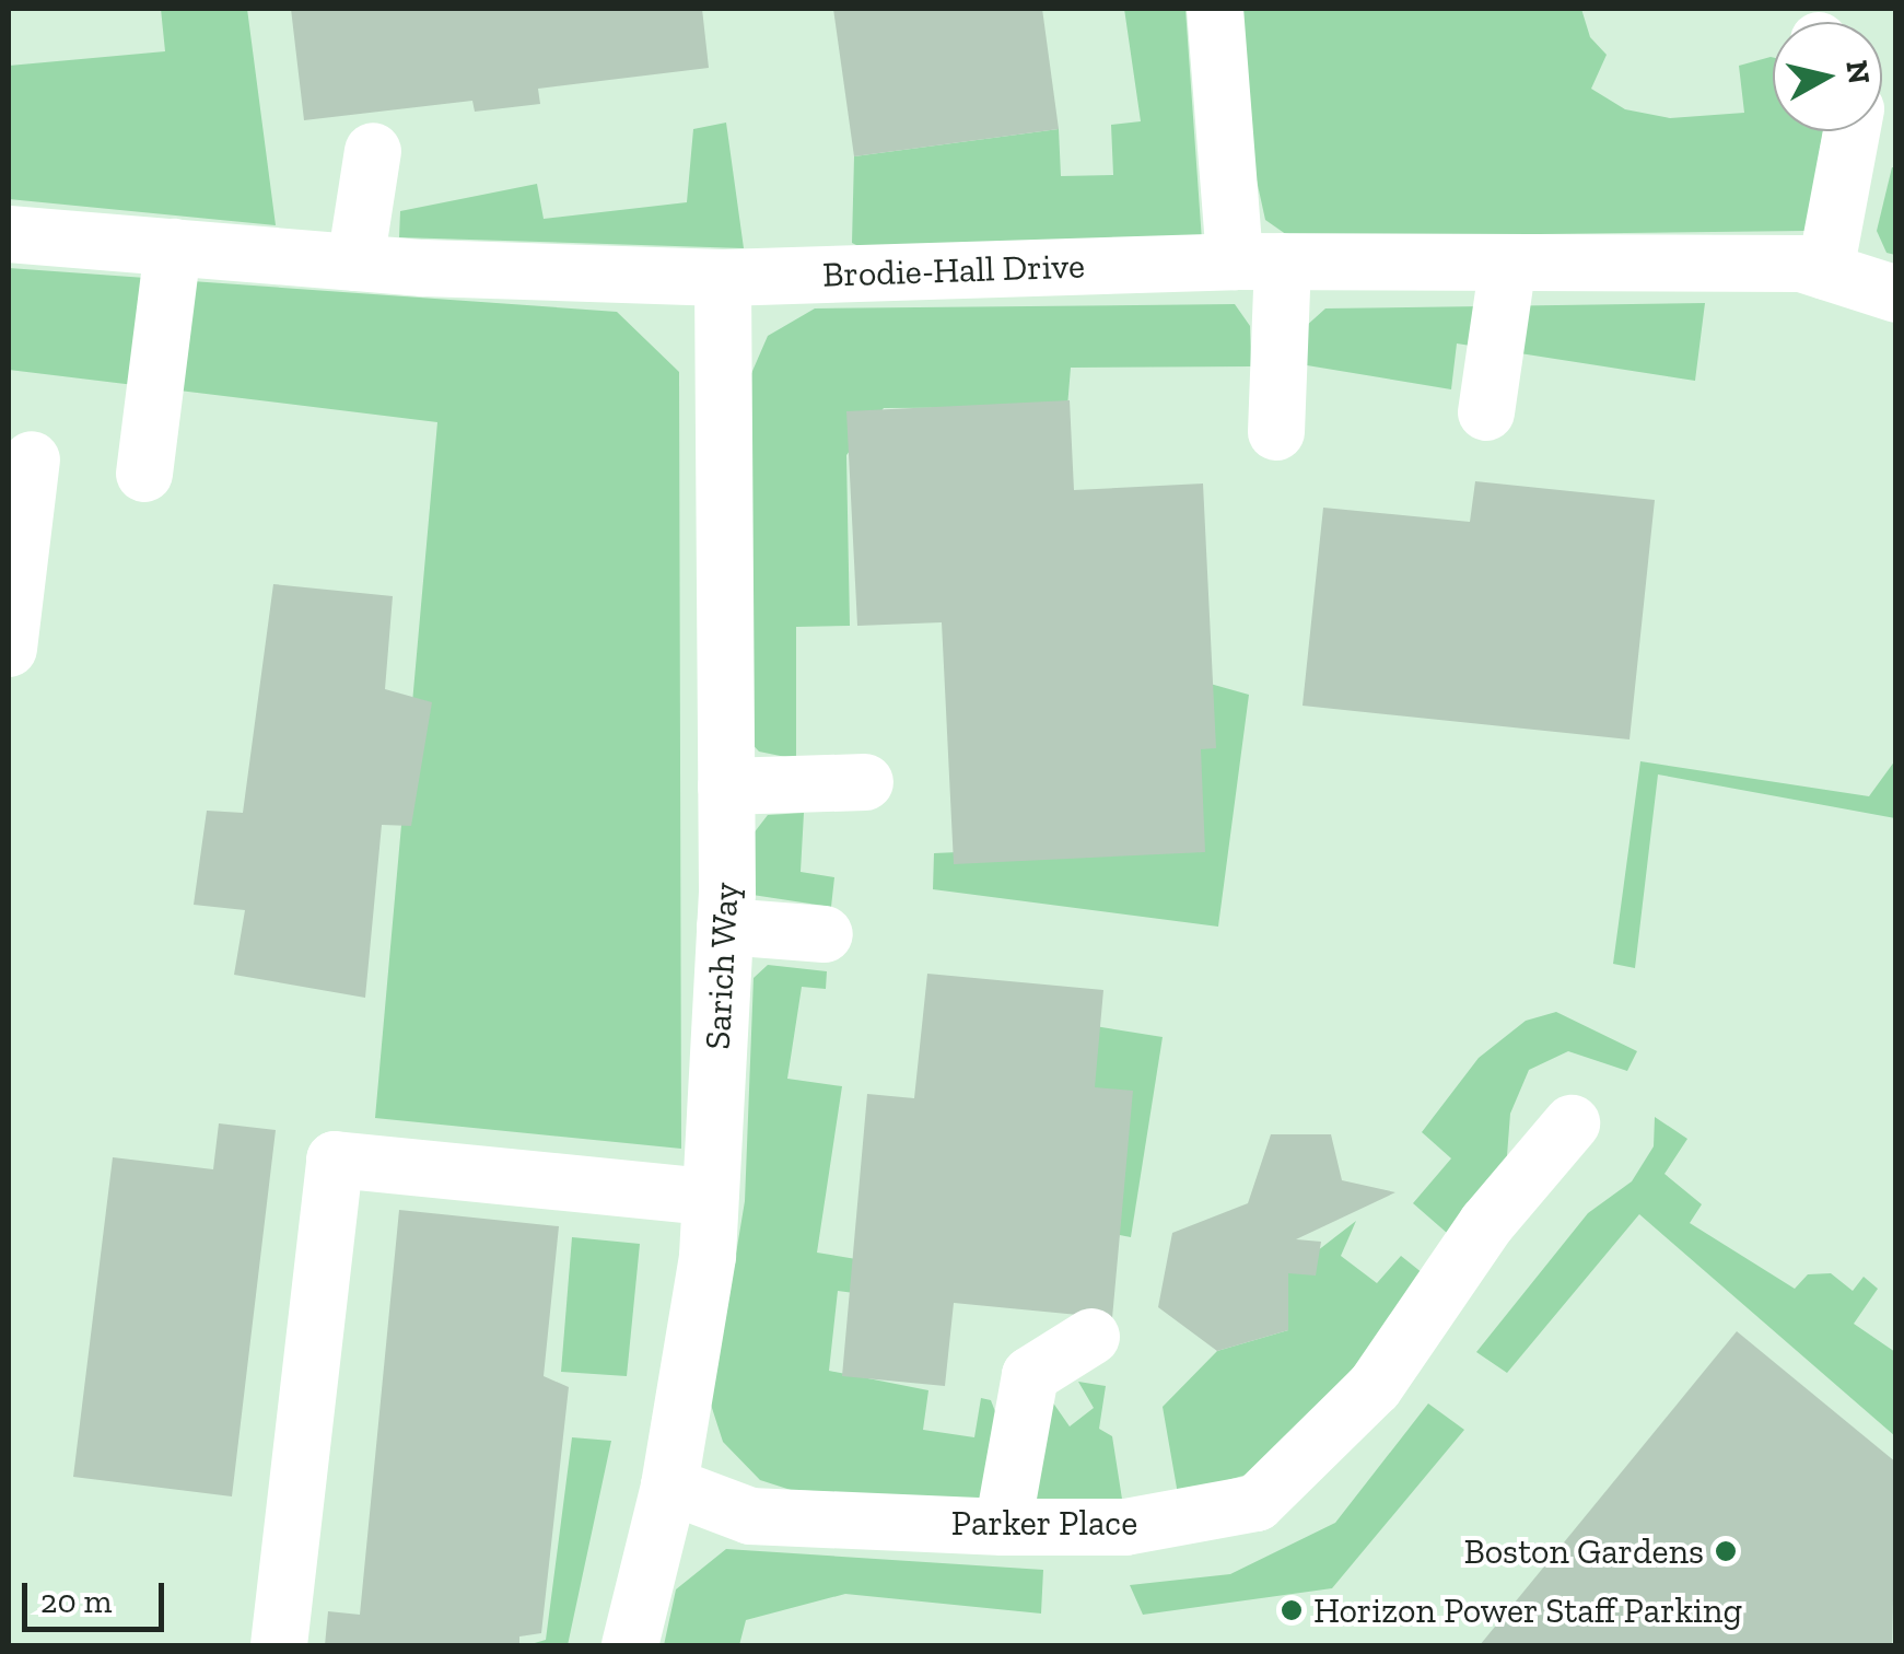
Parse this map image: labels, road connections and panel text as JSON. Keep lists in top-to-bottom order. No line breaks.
{"streets":{"street":["Brodie-Hall Drive","Sarich Way","Parker Place"]},"crossings":[["Brodie-Hall Drive","Sarich Way"],["Sarich Way","Parker Place"]],"places":["Boston Gardens","Horizon Power Staff Parking"],"scale_bar":"20 m","north":"right"}
